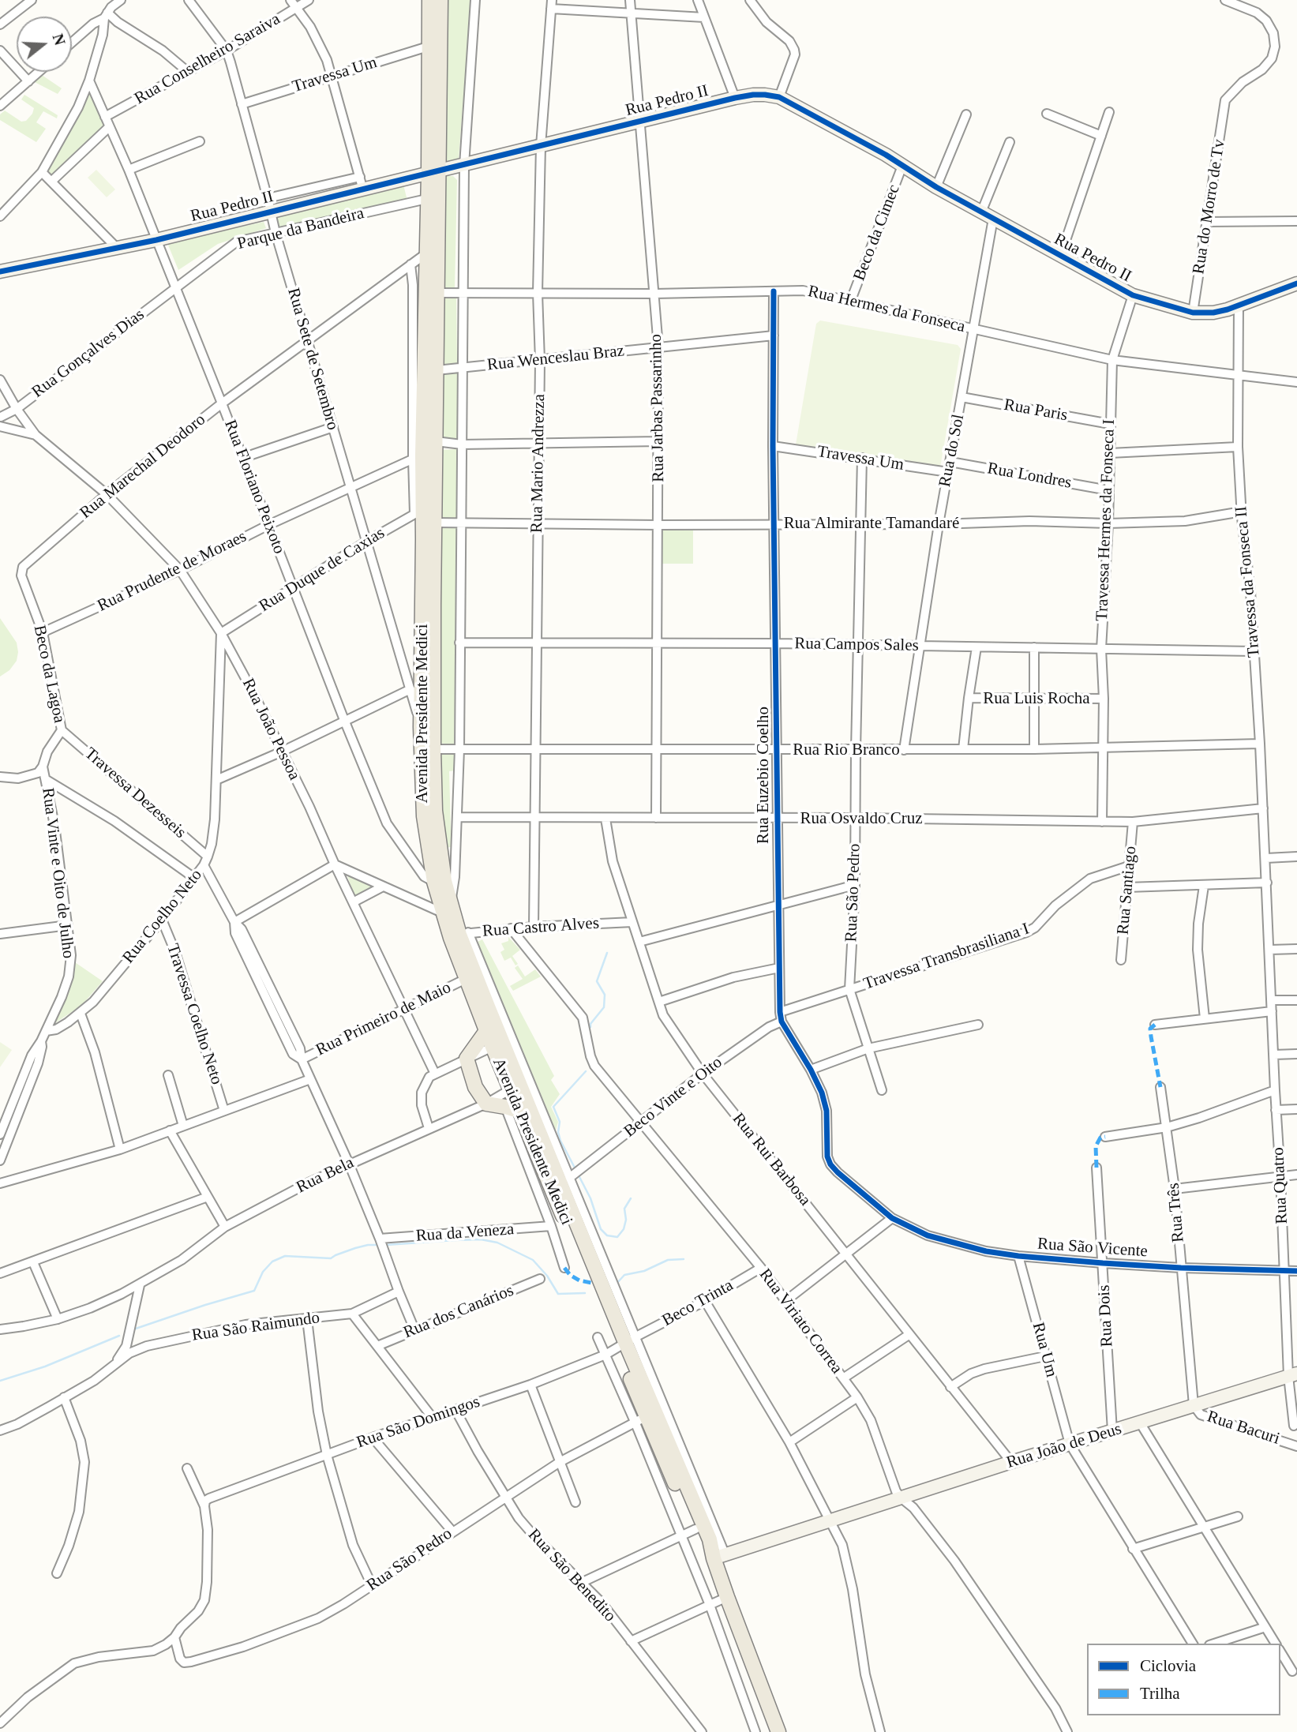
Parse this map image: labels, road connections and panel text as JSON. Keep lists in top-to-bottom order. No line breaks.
{"streets":{"main road":["Avenida Presidente Medici"],"street":["Rua Conselheiro Saraiva","Travessa Um","Rua Pedro II","Rua do Morro de Tv","Parque da Bandeira","Beco da Cimec","Rua Hermes da Fonseca","Rua Gonçalves Dias","Rua Wenceslau Braz","Rua Sete de Setembro","Rua Jarbas Passarinho","Rua Paris","Rua do Sol","Rua Mario Andrezza","Rua Marechal Deodoro","Rua Londres","Rua Floriano Peixoto","Travessa Hermes da Fonseca I","Rua Almirante Tamandaré","Rua Duque de Caxias","Rua Prudente de Moraes","Travessa da Fonseca II","Rua Campos Sales","Beco da Lagoa","Rua Luis Rocha","Rua João Pessoa","Rua Rio Branco","Rua Euzebio Coelho","Travessa Dezesseis","Rua Osvaldo Cruz","Rua Vinte e Oito de Julho","Rua Santiago","Rua São Pedro","Rua Coelho Neto","Rua Castro Alves","Travessa Transbrasiliana I","Travessa Coelho Neto","Rua Primeiro de Maio","Beco Vinte e Oito","Rua Rui Barbosa","Rua Bela","Rua Quatro","Rua Três","Rua da Veneza","Rua São Vicente","Beco Trinta","Rua dos Canários","Rua Dois","Rua Viriato Correa","Rua São Raimundo","Rua Um","Rua São Domingos","Rua Bacuri","Rua João de Deus","Rua São Benedito"]},"crossings":[["Rua Conselheiro Saraiva","Rua Sete de Setembro"],["Rua Conselheiro Saraiva","Rua Floriano Peixoto"],["Travessa Um","Rua Sete de Setembro"],["Travessa Um","Rua do Sol"],["Travessa Um","Avenida Presidente Medici"],["Travessa Um","Rua Euzebio Coelho"],["Travessa Um","Rua São Pedro"],["Rua Pedro II","Rua do Morro de Tv"],["Rua Pedro II","Beco da Cimec"],["Rua Pedro II","Rua Sete de Setembro"],["Rua Pedro II","Rua Jarbas Passarinho"],["Rua Pedro II","Rua do Sol"],["Rua Pedro II","Rua Mario Andrezza"],["Rua Pedro II","Rua Floriano Peixoto"],["Rua Pedro II","Travessa Hermes da Fonseca I"],["Rua Pedro II","Travessa da Fonseca II"],["Rua Pedro II","Avenida Presidente Medici"],["Parque da Bandeira","Rua Gonçalves Dias"],["Parque da Bandeira","Rua Sete de Setembro"],["Parque da Bandeira","Rua Floriano Peixoto"],["Parque da Bandeira","Avenida Presidente Medici"],["Beco da Cimec","Rua Hermes da Fonseca"],["Rua Hermes da Fonseca","Rua Jarbas Passarinho"],["Rua Hermes da Fonseca","Rua do Sol"],["Rua Hermes da Fonseca","Rua Mario Andrezza"],["Rua Hermes da Fonseca","Travessa Hermes da Fonseca I"],["Rua Hermes da Fonseca","Travessa da Fonseca II"],["Rua Hermes da Fonseca","Avenida Presidente Medici"],["Rua Hermes da Fonseca","Rua Euzebio Coelho"],["Rua Gonçalves Dias","Rua Floriano Peixoto"],["Rua Gonçalves Dias","Rua João Pessoa"],["Rua Wenceslau Braz","Rua Jarbas Passarinho"],["Rua Wenceslau Braz","Rua Mario Andrezza"],["Rua Wenceslau Braz","Avenida Presidente Medici"],["Rua Wenceslau Braz","Rua Euzebio Coelho"],["Rua Sete de Setembro","Rua Marechal Deodoro"],["Rua Sete de Setembro","Rua Duque de Caxias"],["Rua Sete de Setembro","Rua Prudente de Moraes"],["Rua Sete de Setembro","Avenida Presidente Medici"],["Rua Jarbas Passarinho","Rua Almirante Tamandaré"],["Rua Jarbas Passarinho","Rua Campos Sales"],["Rua Jarbas Passarinho","Rua Rio Branco"],["Rua Jarbas Passarinho","Rua Osvaldo Cruz"],["Rua Paris","Rua do Sol"],["Rua Paris","Travessa Hermes da Fonseca I"],["Rua do Sol","Rua Londres"],["Rua do Sol","Rua Almirante Tamandaré"],["Rua do Sol","Rua Campos Sales"],["Rua do Sol","Rua Rio Branco"],["Rua Mario Andrezza","Rua Almirante Tamandaré"],["Rua Mario Andrezza","Rua Campos Sales"],["Rua Mario Andrezza","Rua Rio Branco"],["Rua Mario Andrezza","Rua Osvaldo Cruz"],["Rua Mario Andrezza","Rua Castro Alves"],["Rua Marechal Deodoro","Rua Floriano Peixoto"],["Rua Marechal Deodoro","Beco da Lagoa"],["Rua Marechal Deodoro","Avenida Presidente Medici"],["Rua Marechal Deodoro","Rua João Pessoa"],["Rua Londres","Travessa Hermes da Fonseca I"],["Rua Floriano Peixoto","Rua Duque de Caxias"],["Rua Floriano Peixoto","Rua Prudente de Moraes"],["Rua Floriano Peixoto","Avenida Presidente Medici"],["Travessa Hermes da Fonseca I","Rua Almirante Tamandaré"],["Travessa Hermes da Fonseca I","Rua Campos Sales"],["Travessa Hermes da Fonseca I","Rua Luis Rocha"],["Travessa Hermes da Fonseca I","Rua Rio Branco"],["Travessa Hermes da Fonseca I","Rua Osvaldo Cruz"],["Rua Almirante Tamandaré","Travessa da Fonseca II"],["Rua Almirante Tamandaré","Avenida Presidente Medici"],["Rua Almirante Tamandaré","Rua Euzebio Coelho"],["Rua Almirante Tamandaré","Rua São Pedro"],["Rua Duque de Caxias","Avenida Presidente Medici"],["Rua Duque de Caxias","Rua João Pessoa"],["Rua Duque de Caxias","Rua Coelho Neto"],["Rua Prudente de Moraes","Beco da Lagoa"],["Rua Prudente de Moraes","Avenida Presidente Medici"],["Rua Prudente de Moraes","Rua João Pessoa"],["Travessa da Fonseca II","Rua Campos Sales"],["Travessa da Fonseca II","Rua Rio Branco"],["Travessa da Fonseca II","Rua Osvaldo Cruz"],["Travessa da Fonseca II","Rua Quatro"],["Rua Campos Sales","Avenida Presidente Medici"],["Rua Campos Sales","Rua Euzebio Coelho"],["Rua Campos Sales","Rua São Pedro"],["Beco da Lagoa","Travessa Dezesseis"],["Beco da Lagoa","Rua Vinte e Oito de Julho"],["Avenida Presidente Medici","Rua Rio Branco"],["Avenida Presidente Medici","Rua Osvaldo Cruz"],["Avenida Presidente Medici","Rua São Pedro"],["Avenida Presidente Medici","Rua Castro Alves"],["Avenida Presidente Medici","Rua Primeiro de Maio"],["Avenida Presidente Medici","Rua Bela"],["Avenida Presidente Medici","Rua da Veneza"],["Avenida Presidente Medici","Beco Trinta"],["Avenida Presidente Medici","Rua São Domingos"],["Avenida Presidente Medici","Rua João de Deus"],["Rua João Pessoa","Rua Coelho Neto"],["Rua João Pessoa","Rua Primeiro de Maio"],["Rua Rio Branco","Rua Euzebio Coelho"],["Rua Rio Branco","Rua São Pedro"],["Rua Euzebio Coelho","Rua Osvaldo Cruz"],["Rua Euzebio Coelho","Travessa Transbrasiliana I"],["Rua Euzebio Coelho","Beco Vinte e Oito"],["Rua Euzebio Coelho","Rua São Vicente"],["Travessa Dezesseis","Rua Coelho Neto"],["Rua Osvaldo Cruz","Rua Santiago"],["Rua Osvaldo Cruz","Rua São Pedro"],["Rua Osvaldo Cruz","Rua Rui Barbosa"],["Rua Vinte e Oito de Julho","Rua Coelho Neto"],["Rua Santiago","Travessa Transbrasiliana I"],["Rua São Pedro","Travessa Transbrasiliana I"],["Rua São Pedro","Rua São Benedito"],["Rua Coelho Neto","Travessa Coelho Neto"],["Rua Castro Alves","Rua Rui Barbosa"],["Rua Castro Alves","Rua Viriato Correa"],["Travessa Coelho Neto","Rua Primeiro de Maio"],["Beco Vinte e Oito","Rua Rui Barbosa"],["Beco Vinte e Oito","Rua Viriato Correa"],["Rua Rui Barbosa","Rua João de Deus"],["Rua Quatro","Rua São Vicente"],["Rua Quatro","Rua João de Deus"],["Rua Três","Rua São Vicente"],["Rua Três","Rua Bacuri"],["Rua Três","Rua João de Deus"],["Rua São Vicente","Rua Dois"],["Rua São Vicente","Rua Um"],["Beco Trinta","Rua Viriato Correa"],["Beco Trinta","Rua São Domingos"],["Rua Dois","Rua João de Deus"],["Rua Viriato Correa","Rua João de Deus"],["Rua Um","Rua João de Deus"],["Rua São Domingos","Rua São Benedito"],["Rua Bacuri","Rua João de Deus"]],"legend":["Ciclovia","Trilha"],"north":"right"}
